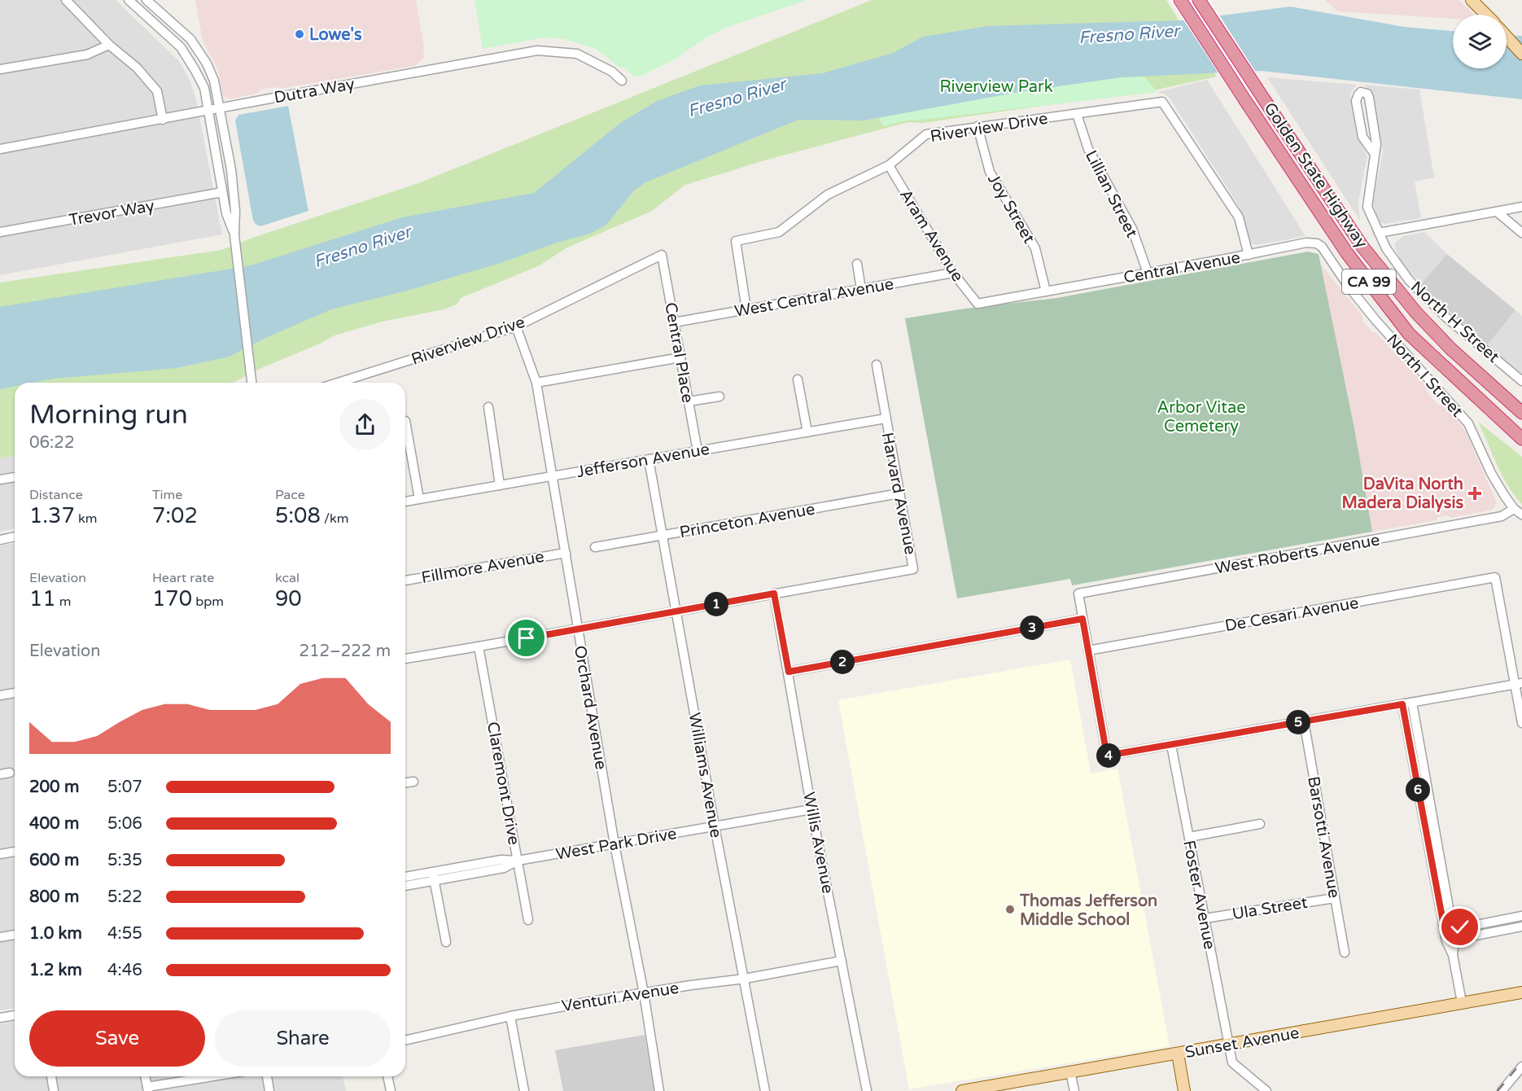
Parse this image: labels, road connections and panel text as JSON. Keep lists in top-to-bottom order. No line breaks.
{"streets":{"highway":["Golden State Highway","CA 99"],"main road":["Sunset Avenue"],"street":["Dutra Way","Riverview Drive","Lillian Street","Joy Street","Trevor Way","Aram Avenue","Central Avenue","West Central Avenue","North H Street","Central Place","North I Street","Jefferson Avenue","Harvard Avenue","Princeton Avenue","West Roberts Avenue","Fillmore Avenue","De Cesari Avenue","Orchard Avenue","Williams Avenue","Claremont Drive","Barsotti Avenue","Willis Avenue","West Park Drive","Foster Avenue","Ula Street","Venturi Avenue"]},"crossings":[["Riverview Drive","Lillian Street"],["Riverview Drive","Joy Street"],["Riverview Drive","Aram Avenue"],["Riverview Drive","Central Avenue"],["Riverview Drive","West Central Avenue"],["Riverview Drive","Central Place"],["Riverview Drive","Orchard Avenue"],["Lillian Street","Central Avenue"],["Joy Street","Aram Avenue"],["Joy Street","Central Avenue"],["Aram Avenue","Central Avenue"],["Aram Avenue","West Central Avenue"],["Central Avenue","North I Street"],["West Central Avenue","Central Place"],["Central Place","Jefferson Avenue"],["North I Street","West Roberts Avenue"],["Jefferson Avenue","Harvard Avenue"],["Jefferson Avenue","Orchard Avenue"],["Jefferson Avenue","Williams Avenue"],["Harvard Avenue","Princeton Avenue"],["Harvard Avenue","Willis Avenue"],["Princeton Avenue","Williams Avenue"],["Fillmore Avenue","Orchard Avenue"],["Orchard Avenue","West Park Drive"],["Orchard Avenue","Venturi Avenue"],["Williams Avenue","West Park Drive"],["Williams Avenue","Venturi Avenue"],["Claremont Drive","West Park Drive"],["Barsotti Avenue","Ula Street"],["Willis Avenue","West Park Drive"],["Willis Avenue","Venturi Avenue"],["Foster Avenue","Ula Street"],["Foster Avenue","Sunset Avenue"]],"water":["Fresno River"],"parks":["Riverview Park","Arbor Vitae Cemetery"],"places":{"other":["Lowe's","Thomas Jefferson Middle School"],"health":["DaVita North Madera Dialysis"]},"page":{"heading":["Morning run","06:22"],"stats":[["Distance","1.37 km"],["Time","7:02"],["Pace","5:08 /km"],["Elevation","11 m"],["Heart rate","170 bpm"],["kcal","90"]],"pins":["1","3","2","5","4","6"],"chart":["Elevation","212–222 m"],"list":[{"name":"200 m","note":"5:07"},{"name":"400 m","note":"5:06"},{"name":"600 m","note":"5:35"},{"name":"800 m","note":"5:22"},{"name":"1.0 km","note":"4:55"},{"name":"1.2 km","note":"4:46"}],"buttons":["Save","Share"]}}
